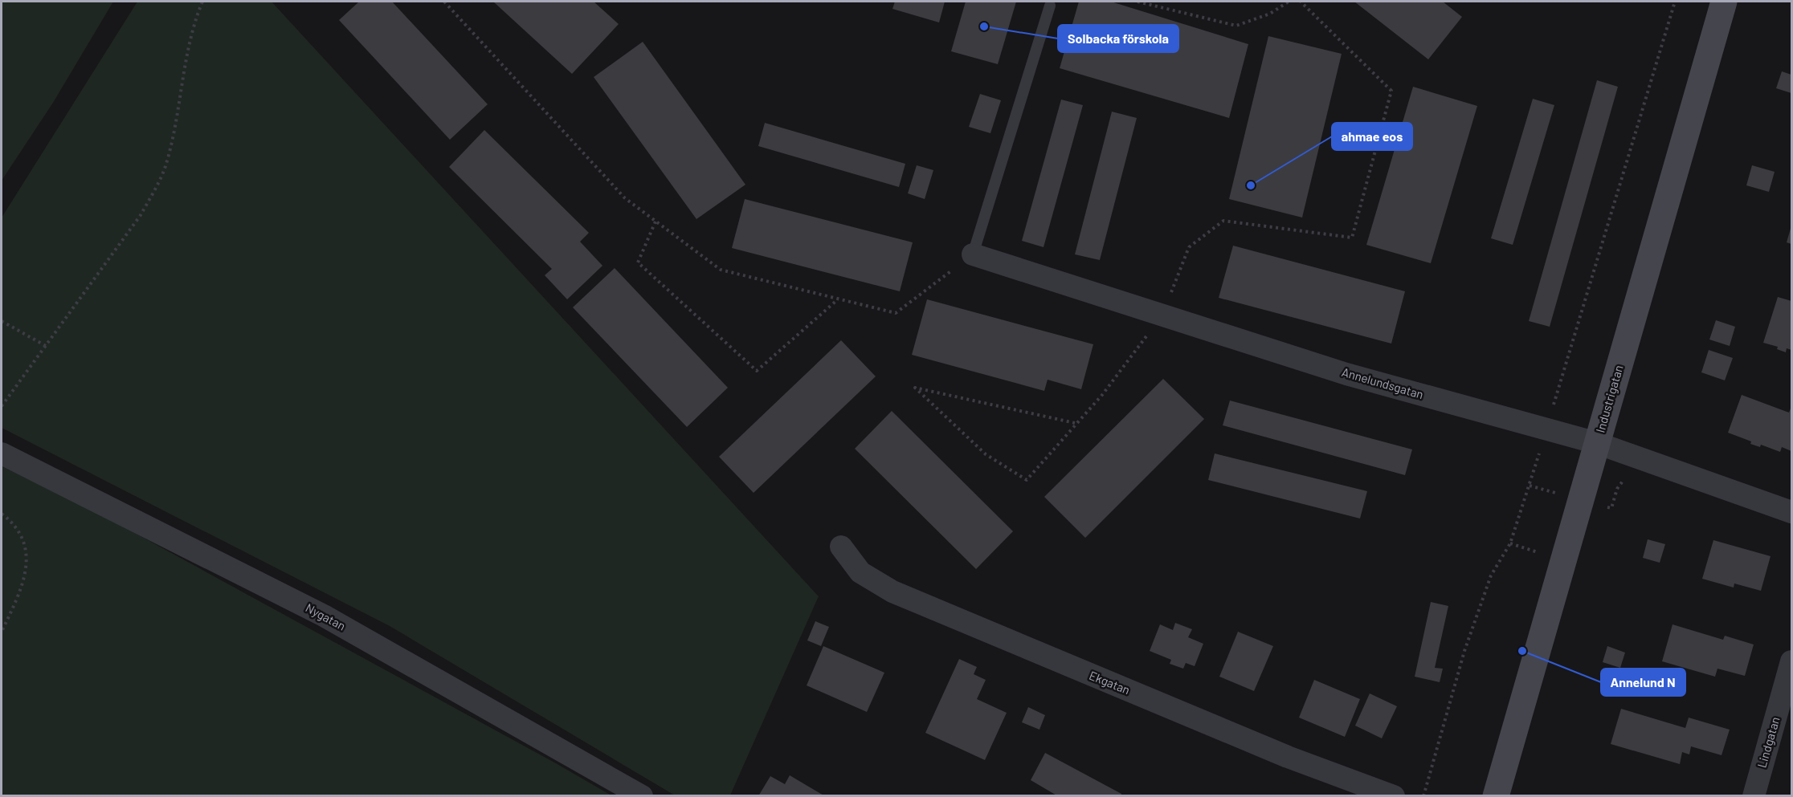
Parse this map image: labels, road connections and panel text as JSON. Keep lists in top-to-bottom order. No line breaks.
{"streets":{"street":["Annelundsgatan","Industrigatan","Nygatan","Ekgatan","Lindgatan"]},"crossings":[["Annelundsgatan","Industrigatan"]],"places":["Solbacka förskola","ahmae eos","Annelund N"]}
